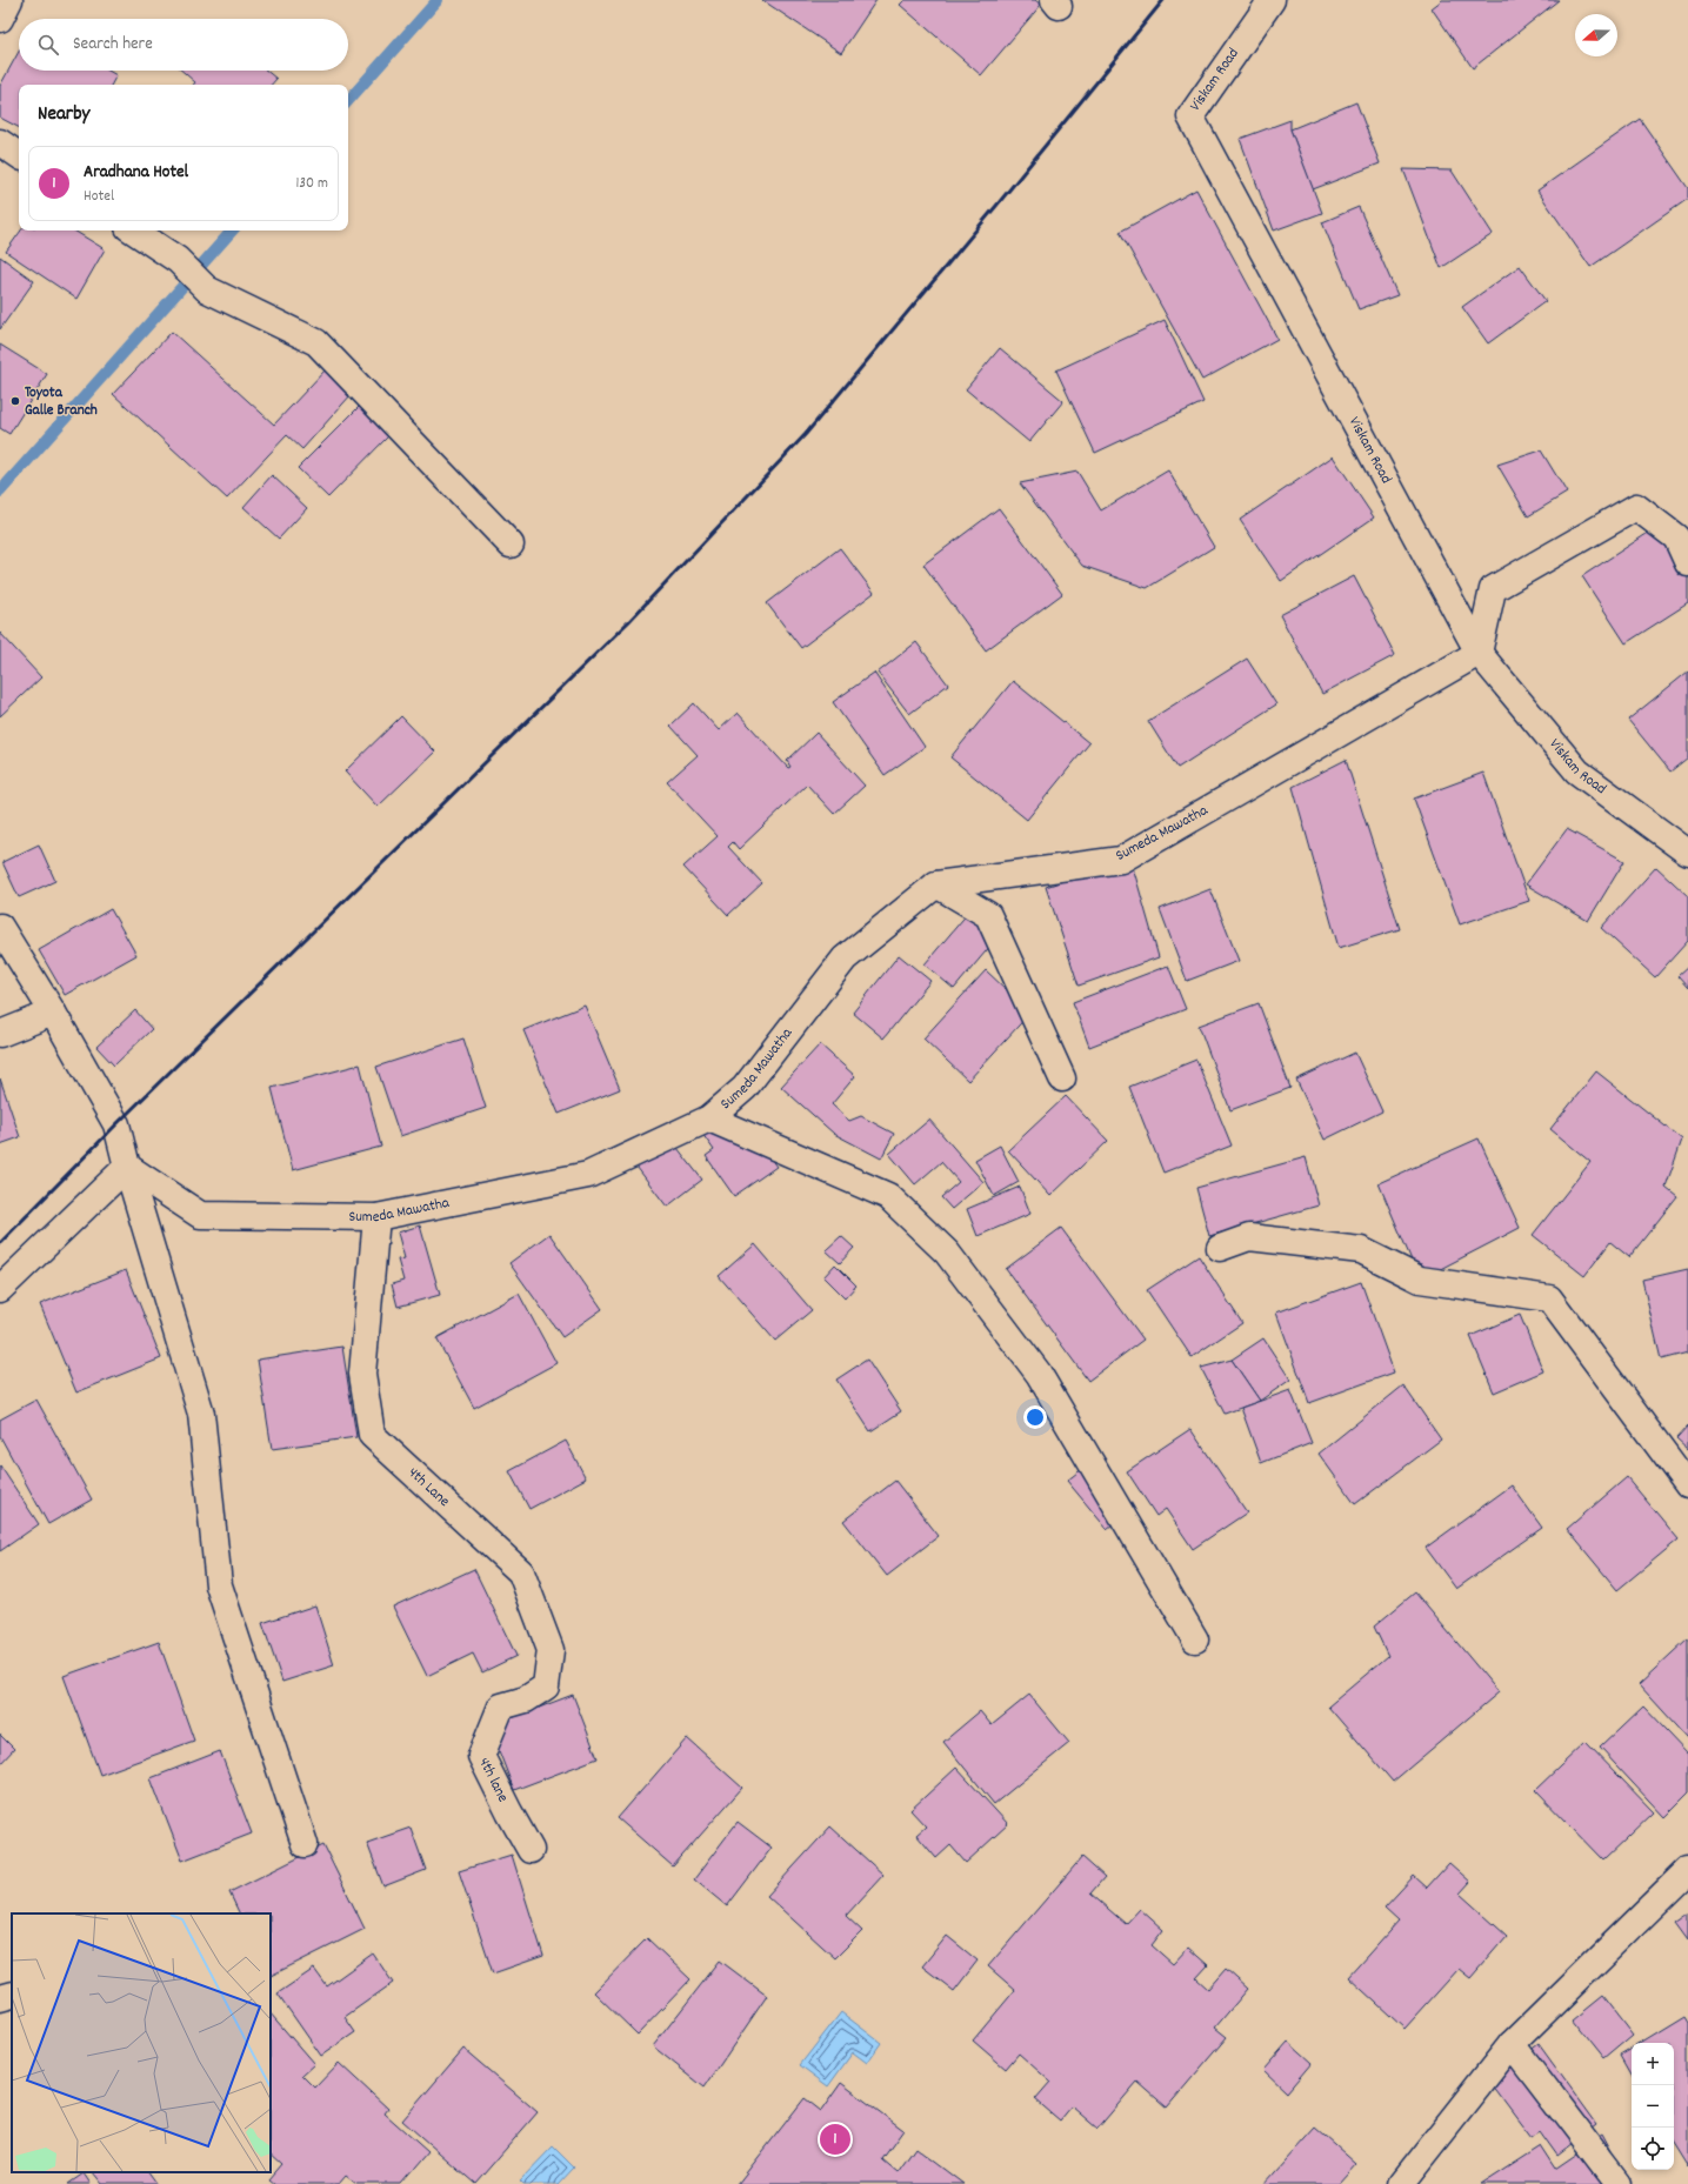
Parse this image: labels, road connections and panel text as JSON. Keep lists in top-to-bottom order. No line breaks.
{"streets":{"street":["Viskam Road","Sumeda Mawatha","4th Lane","4th lane"]},"crossings":[["Viskam Road","Sumeda Mawatha"],["Sumeda Mawatha","4th Lane"],["4th Lane","4th lane"]],"places":["Toyota Galle Branch"],"north":"left","page":{"search":"Search here","heading":"Nearby","list":[{"mark":"1","name":"Aradhana Hotel","note":"Hotel","value":"130 m"}],"map_buttons":["+","−"],"pins":"1"}}
